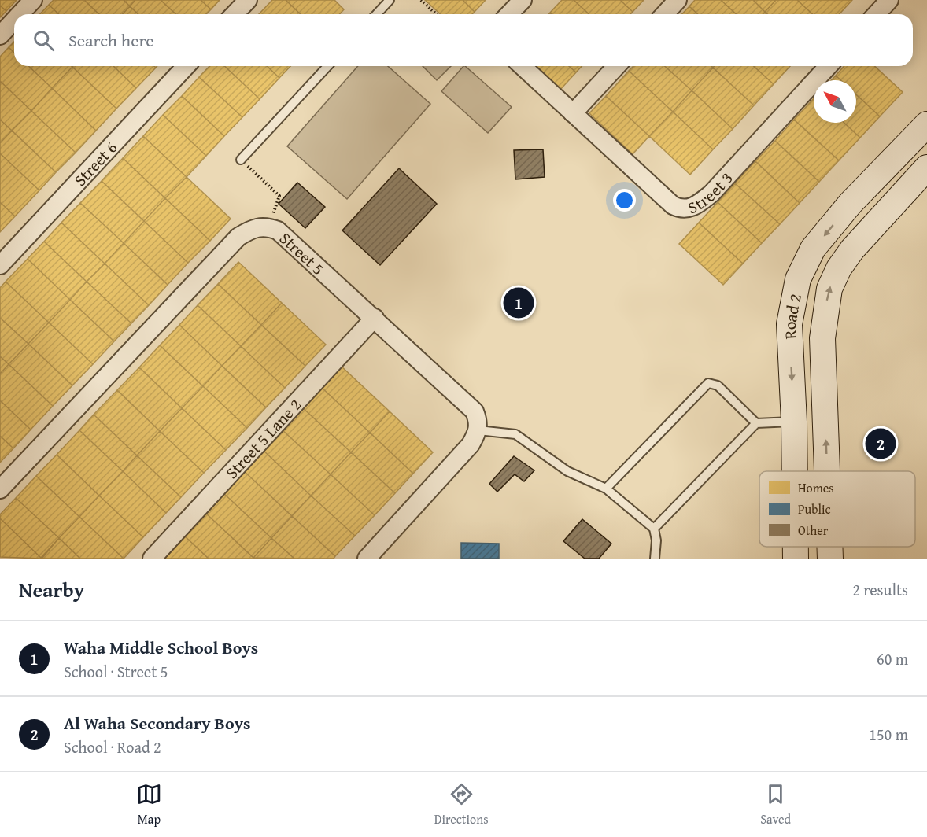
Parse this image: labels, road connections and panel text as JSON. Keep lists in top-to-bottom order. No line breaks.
{"streets":{"street":["Street 6","Street 3","Street 5","Road 2","Street 5 Lane 2"]},"crossings":[["Street 5","Street 5 Lane 2"]],"legend":["Homes","Public","Other"],"north":"top left","page":{"search":"Search here","pins":["1","2"],"heading":["Nearby","2 results"],"list":[{"mark":"1","name":"Waha Middle School Boys","note":"School · Street 5","value":"60 m"},{"mark":"2","name":"Al Waha Secondary Boys","note":"School · Road 2","value":"150 m"}],"nav":["Map","Directions","Saved"]}}
